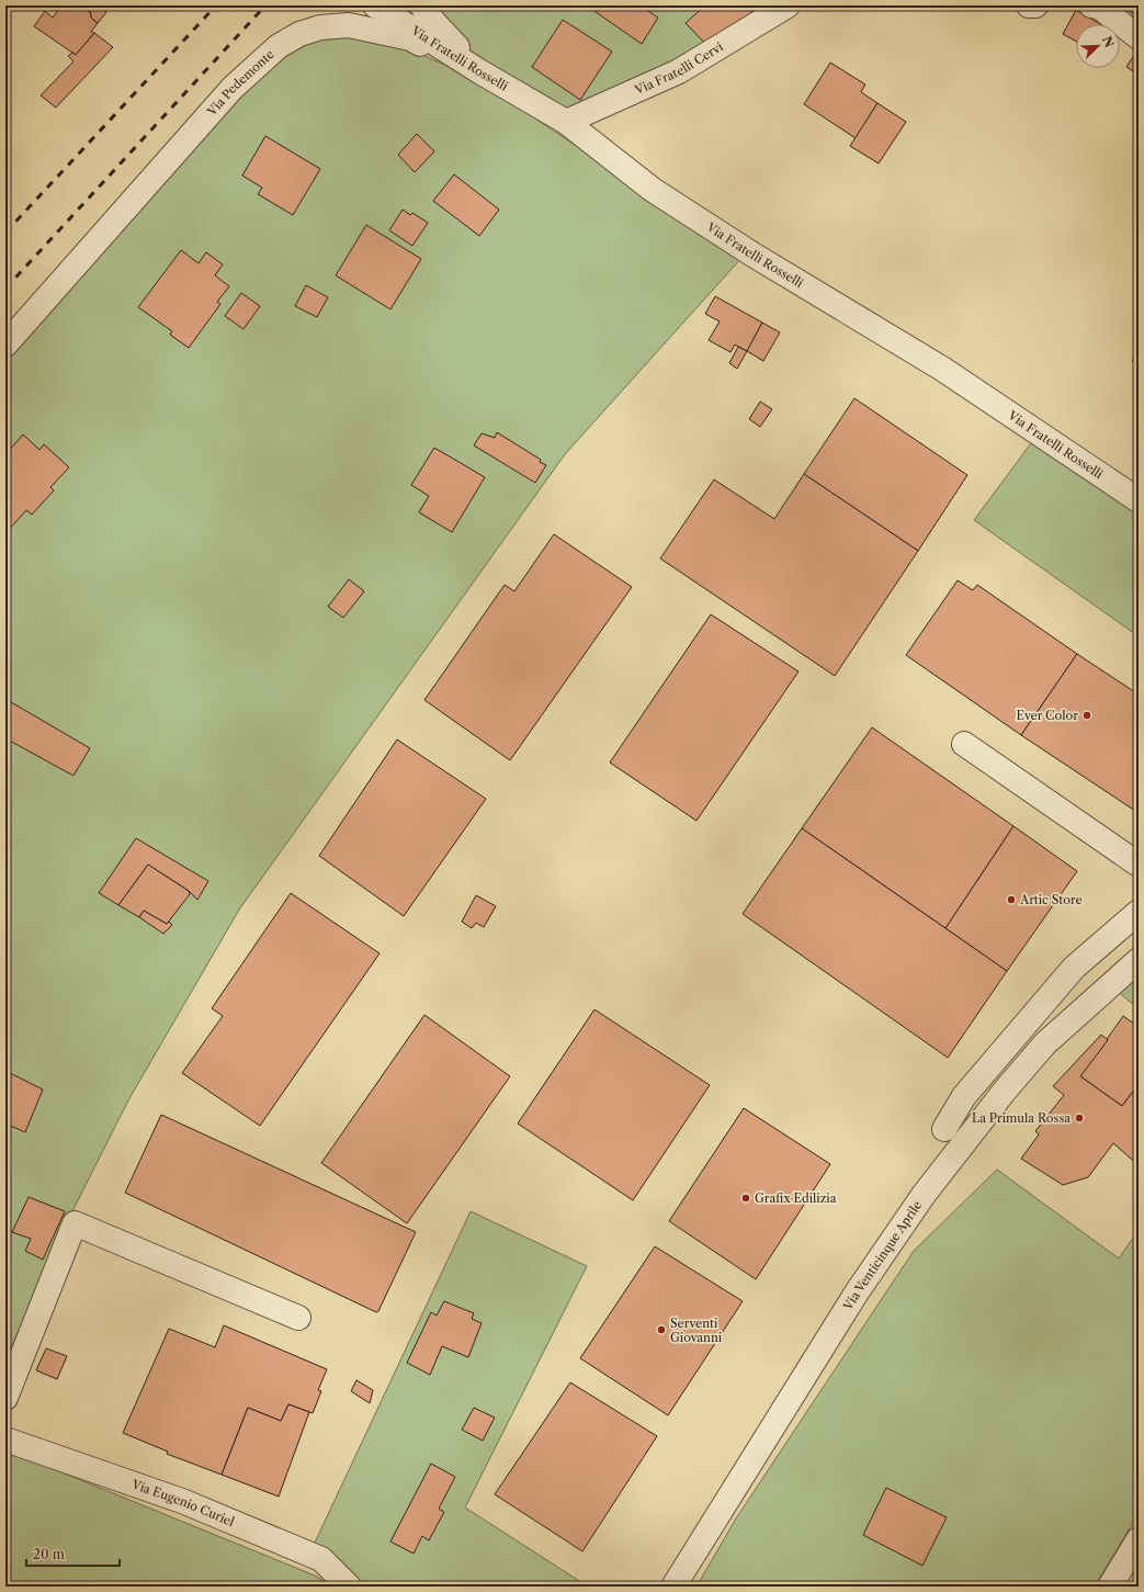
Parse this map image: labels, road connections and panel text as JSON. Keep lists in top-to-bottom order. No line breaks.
{"streets":{"street":["Via Fratelli Rosselli","Via Fratelli Cervi","Via Pedemonte","Via Venticinque Aprile","Via Eugenio Curiel"]},"crossings":[["Via Fratelli Rosselli","Via Fratelli Cervi"],["Via Fratelli Rosselli","Via Pedemonte"]],"places":["Ever Color","Artic Store","La Primula Rossa","Grafix Edilizia","Serventi Giovanni"],"scale_bar":"20 m","north":"top right"}
